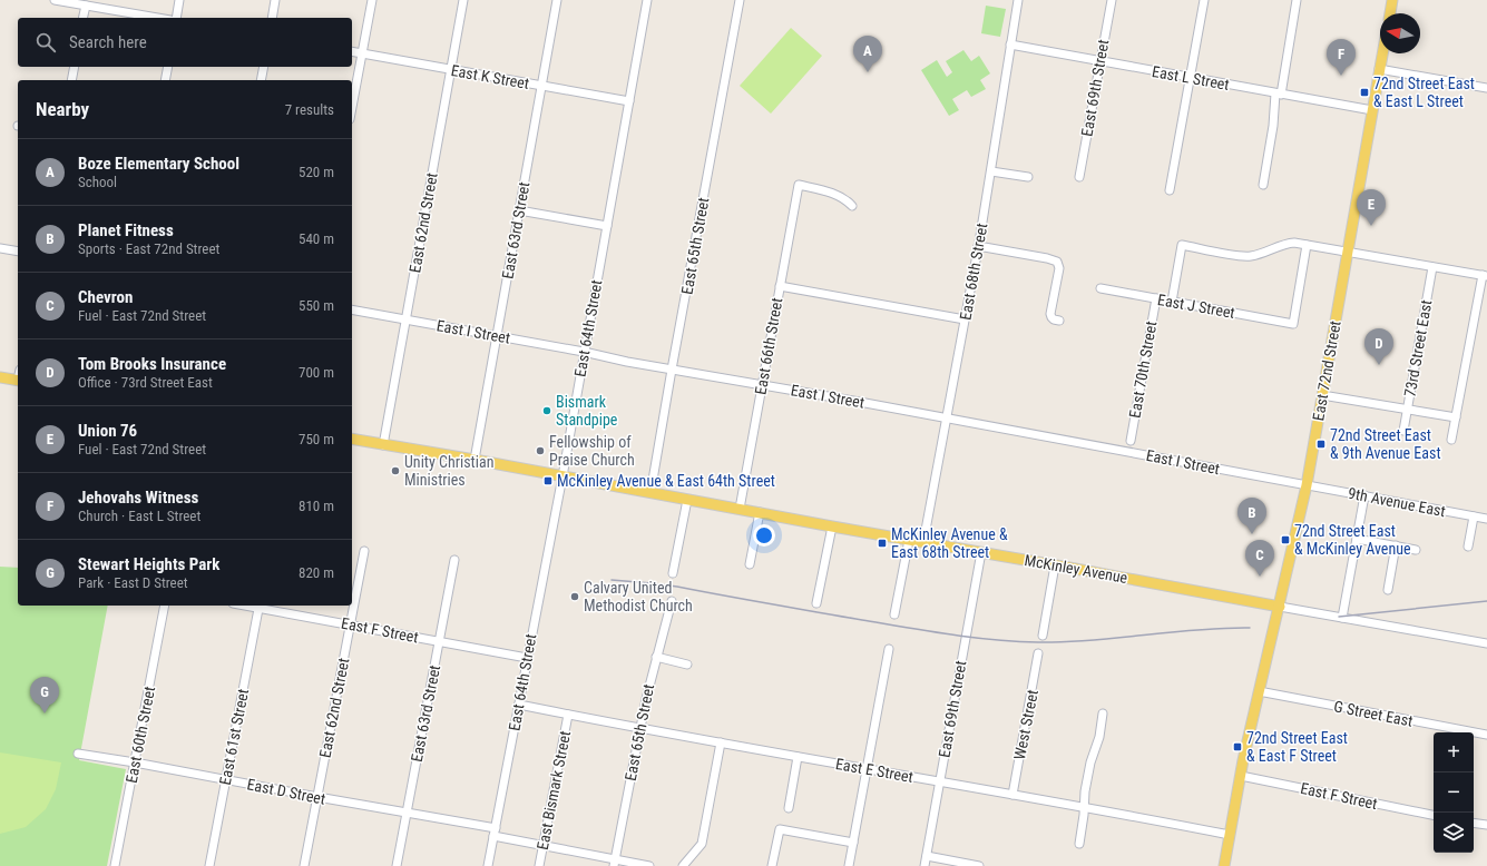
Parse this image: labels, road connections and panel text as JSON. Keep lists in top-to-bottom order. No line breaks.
{"streets":{"main road":["East 72nd Street","McKinley Avenue"],"street":["East K Street","East L Street","East 69th Street","East 62nd Street","East 63rd Street","East 65th Street","East 68th Street","East J Street","East 64th Street","East I Street","East 66th Street","73rd Street East","East 70th Street","9th Avenue East","East F Street","G Street East","West Street","East 60th Street","East 61st Street","East E Street","East Bismark Street","East D Street"]},"crossings":[["East K Street","East 62nd Street"],["East K Street","East 63rd Street"],["East K Street","East 64th Street"],["East L Street","East 69th Street"],["East L Street","East 68th Street"],["East L Street","East 72nd Street"],["East 69th Street","McKinley Avenue"],["East 69th Street","East E Street"],["East 62nd Street","East I Street"],["East 62nd Street","McKinley Avenue"],["East 62nd Street","East F Street"],["East 62nd Street","East D Street"],["East 63rd Street","East I Street"],["East 63rd Street","McKinley Avenue"],["East 63rd Street","East F Street"],["East 63rd Street","East D Street"],["East 65th Street","East I Street"],["East 65th Street","McKinley Avenue"],["East 65th Street","East E Street"],["East 65th Street","East D Street"],["East 68th Street","East I Street"],["East 68th Street","McKinley Avenue"],["East J Street","East 70th Street"],["East 64th Street","East I Street"],["East 64th Street","McKinley Avenue"],["East 64th Street","East F Street"],["East 64th Street","East E Street"],["East 64th Street","East D Street"],["East I Street","East 66th Street"],["East I Street","East 72nd Street"],["East I Street","9th Avenue East"],["East 66th Street","McKinley Avenue"],["East 72nd Street","9th Avenue East"],["East 72nd Street","McKinley Avenue"],["East 72nd Street","East F Street"],["East 72nd Street","G Street East"],["East 72nd Street","East E Street"],["East F Street","East 61st Street"],["West Street","East E Street"],["East 60th Street","East D Street"],["East 61st Street","East D Street"],["East E Street","East Bismark Street"],["East Bismark Street","East D Street"]],"places":{"transit":["72nd Street East & East L Street","72nd Street East & 9th Avenue East","McKinley Avenue & East 64th Street","72nd Street East & McKinley Avenue","McKinley Avenue & East 68th Street","72nd Street East & East F Street"],"other":["Bismark Standpipe","Fellowship of Praise Church","Unity Christian Ministries","Calvary United Methodist Church"]},"north":"left","page":{"search":"Search here","pins":["A","F","E","D","B","C","G"],"heading":["Nearby","7 results"],"list":[{"mark":"A","name":"Boze Elementary School","note":"School","value":"520 m"},{"mark":"B","name":"Planet Fitness","note":"Sports · East 72nd Street","value":"540 m"},{"mark":"C","name":"Chevron","note":"Fuel · East 72nd Street","value":"550 m"},{"mark":"D","name":"Tom Brooks Insurance","note":"Office · 73rd Street East","value":"700 m"},{"mark":"E","name":"Union 76","note":"Fuel · East 72nd Street","value":"750 m"},{"mark":"F","name":"Jehovahs Witness","note":"Church · East L Street","value":"810 m"},{"mark":"G","name":"Stewart Heights Park","note":"Park · East D Street","value":"820 m"}],"map_buttons":["+","−"]}}
